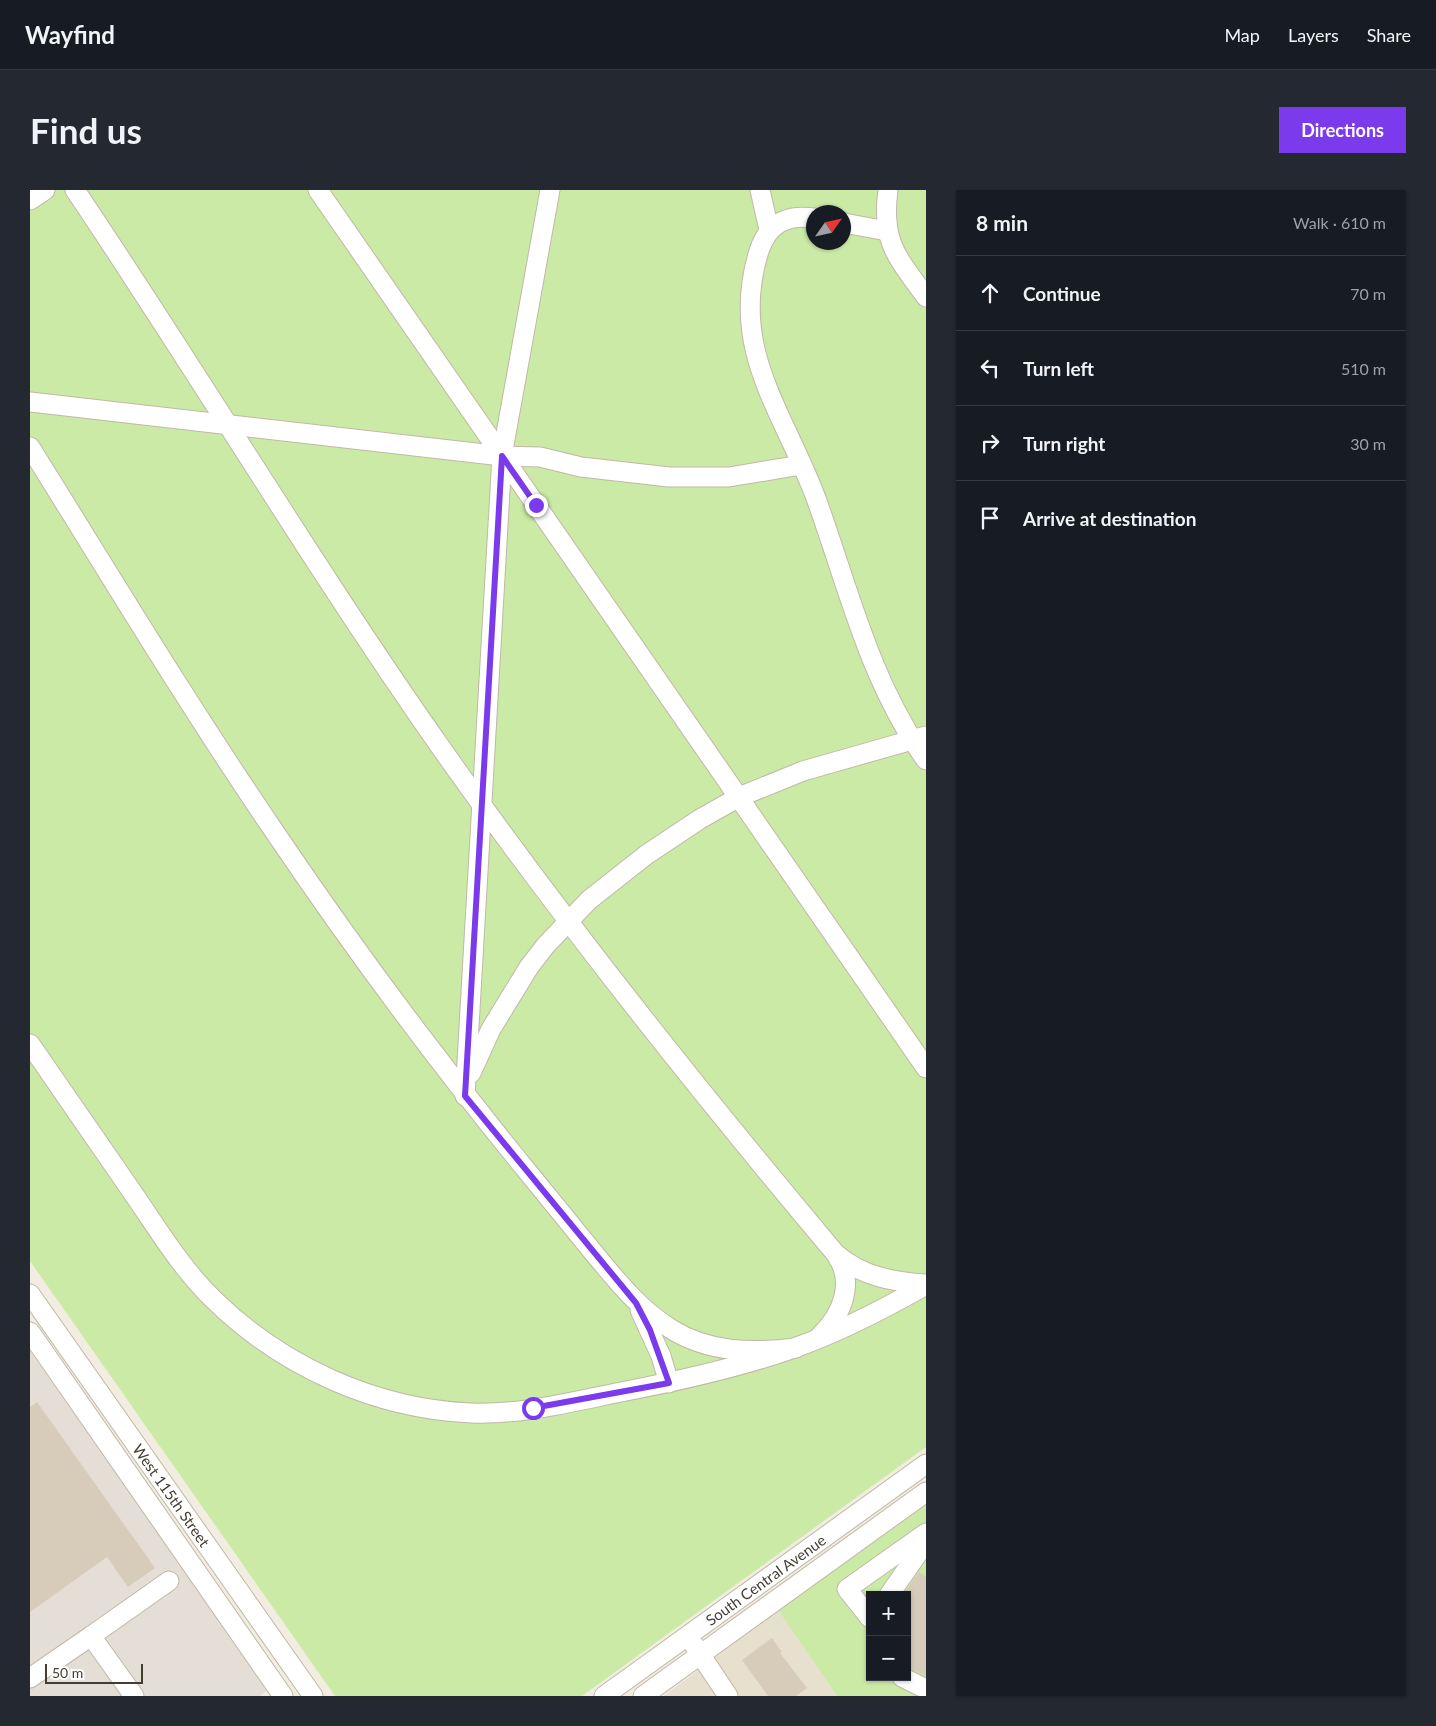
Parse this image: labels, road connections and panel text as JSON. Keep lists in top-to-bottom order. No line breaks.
{"streets":{"street":["West 115th Street","South Central Avenue"]},"scale_bar":"50 m","north":"top right","page":{"header":"Wayfind","nav":["Map","Layers","Share"],"buttons":"Directions","title":"Find us","heading":["8 min","Walk · 610 m"],"list":[["Continue","70 m"],["Turn left","510 m"],["Turn right","30 m"],"Arrive at destination"],"map_buttons":["+","−"],"scale":"50 m"}}
